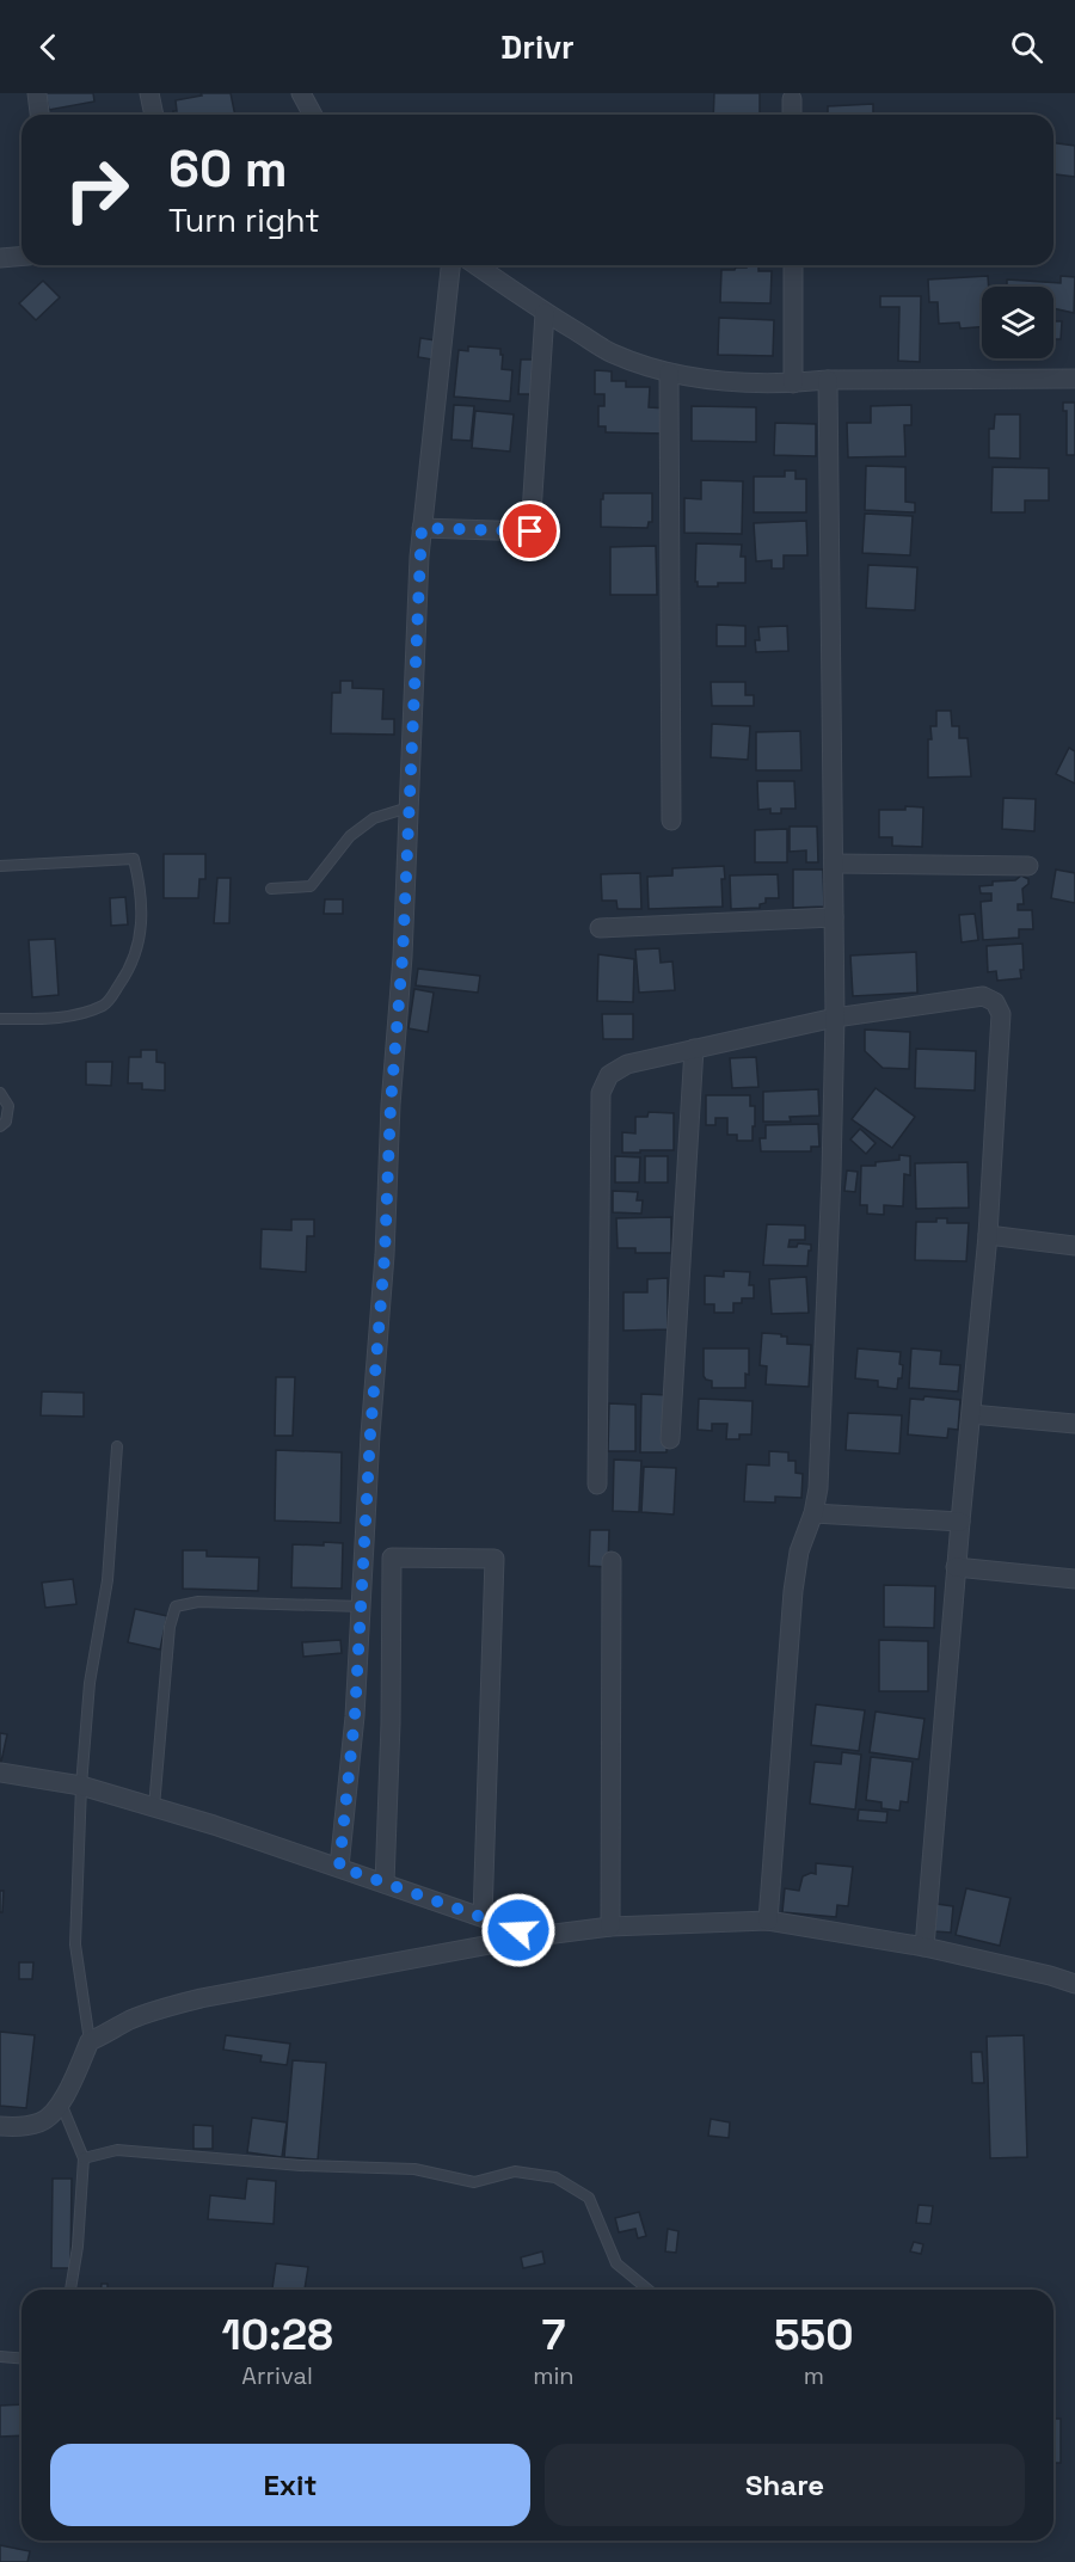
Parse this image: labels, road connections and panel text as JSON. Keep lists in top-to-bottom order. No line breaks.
{"page":{"header":"Drivr","turn":["60 m","Turn right"],"eta":["10:28","Arrival","7","min","550","m"],"buttons":["Exit","Share"]}}
